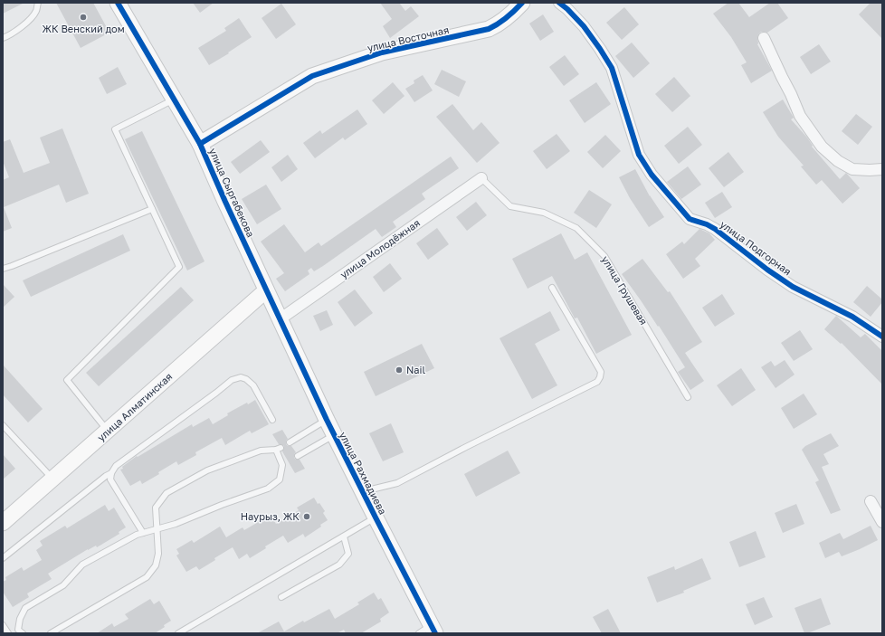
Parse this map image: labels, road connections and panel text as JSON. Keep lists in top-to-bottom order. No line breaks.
{"streets":{"street":["улица Восточная","улица Сыргабекова","улица Подгорная","улица Молодёжная","улица Алматинская","улица Рахмадиева"],"lane":["улица Грушевая"]},"crossings":[["улица Восточная","улица Сыргабекова"],["улица Сыргабекова","улица Молодёжная"],["улица Сыргабекова","улица Алматинская"],["улица Сыргабекова","улица Рахмадиева"],["улица Молодёжная","улица Грушевая"],["улица Молодёжная","улица Рахмадиева"]],"places":["ЖК Венский дом","Nail","Наурыз, ЖК"]}
